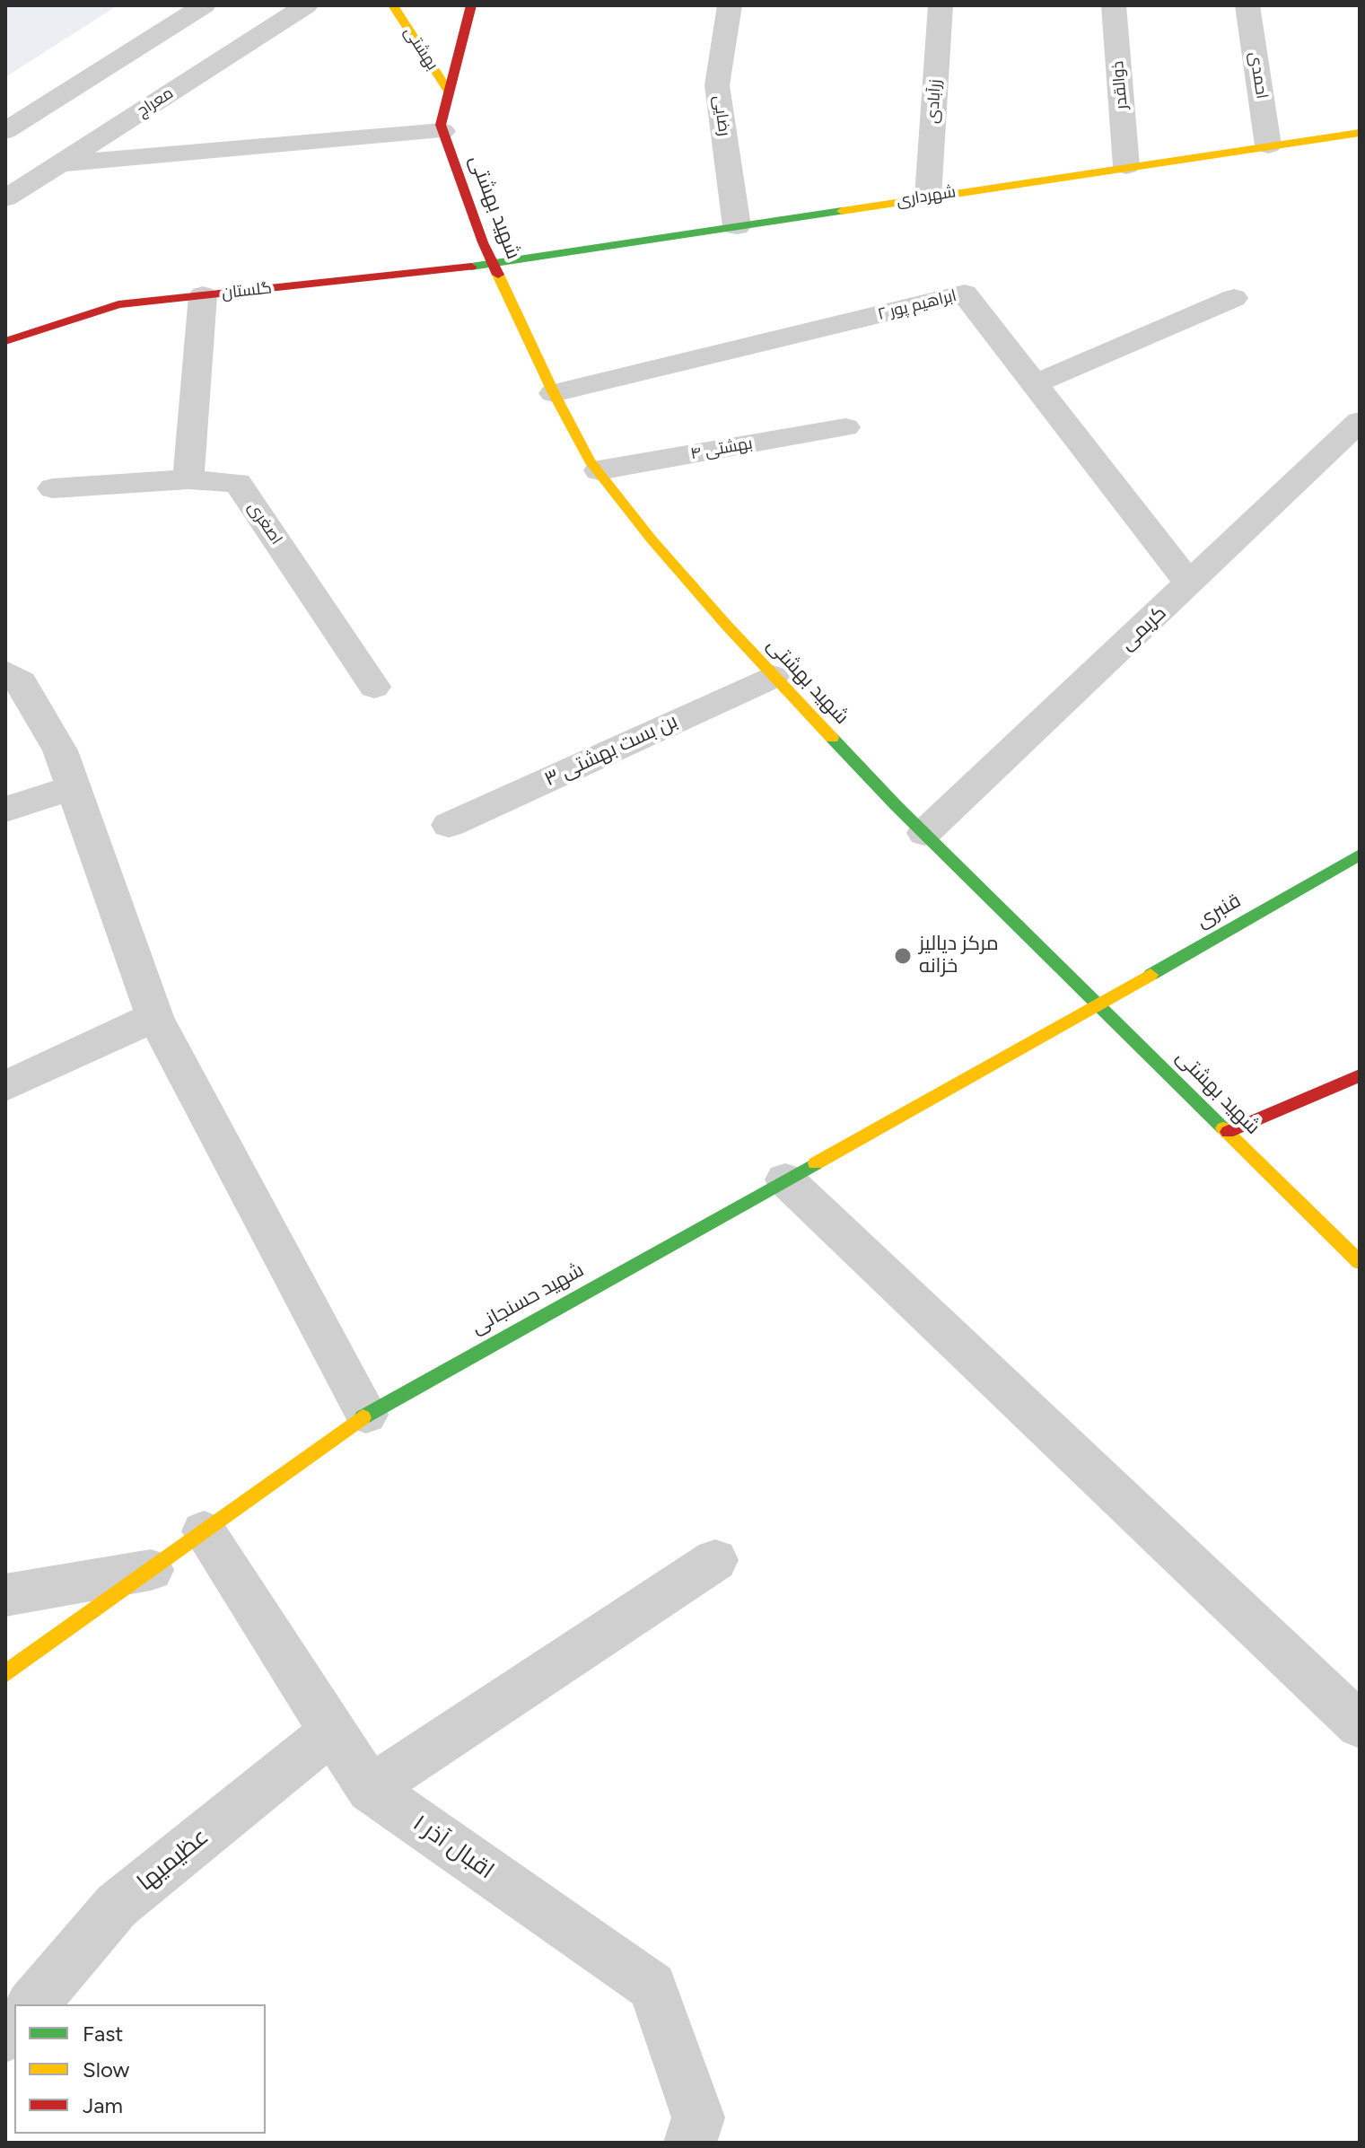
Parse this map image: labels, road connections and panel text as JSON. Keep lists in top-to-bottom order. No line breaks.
{"streets":{"street":["بهشتی","احمدی","ذوالقدر","زرآبادی","معراج","رضایی","شهرداری","شهید بهشتی","گلستان","ابراهیم پور ۲","بهشتی ۴","اصغری","کریمی","بن بست بهشتی ۳","قنبری","شهید حسنجانی","اقبال آذر ۱","عظیمیها"]},"crossings":[["بهشتی","شهید بهشتی"],["احمدی","شهرداری"],["ذوالقدر","شهرداری"],["زرآبادی","شهرداری"],["رضایی","شهرداری"],["شهرداری","شهید بهشتی"],["شهرداری","گلستان"],["شهید بهشتی","گلستان"],["شهید بهشتی","ابراهیم پور ۲"],["شهید بهشتی","بهشتی ۴"],["شهید بهشتی","کریمی"],["شهید بهشتی","بن بست بهشتی ۳"],["شهید بهشتی","قنبری"],["شهید بهشتی","شهید حسنجانی"],["ابراهیم پور ۲","کریمی"],["قنبری","شهید حسنجانی"],["شهید حسنجانی","اقبال آذر ۱"],["اقبال آذر ۱","عظیمیها"]],"places":["مرکز دیالیز خزانه"],"legend":["Fast","Slow","Jam"]}
